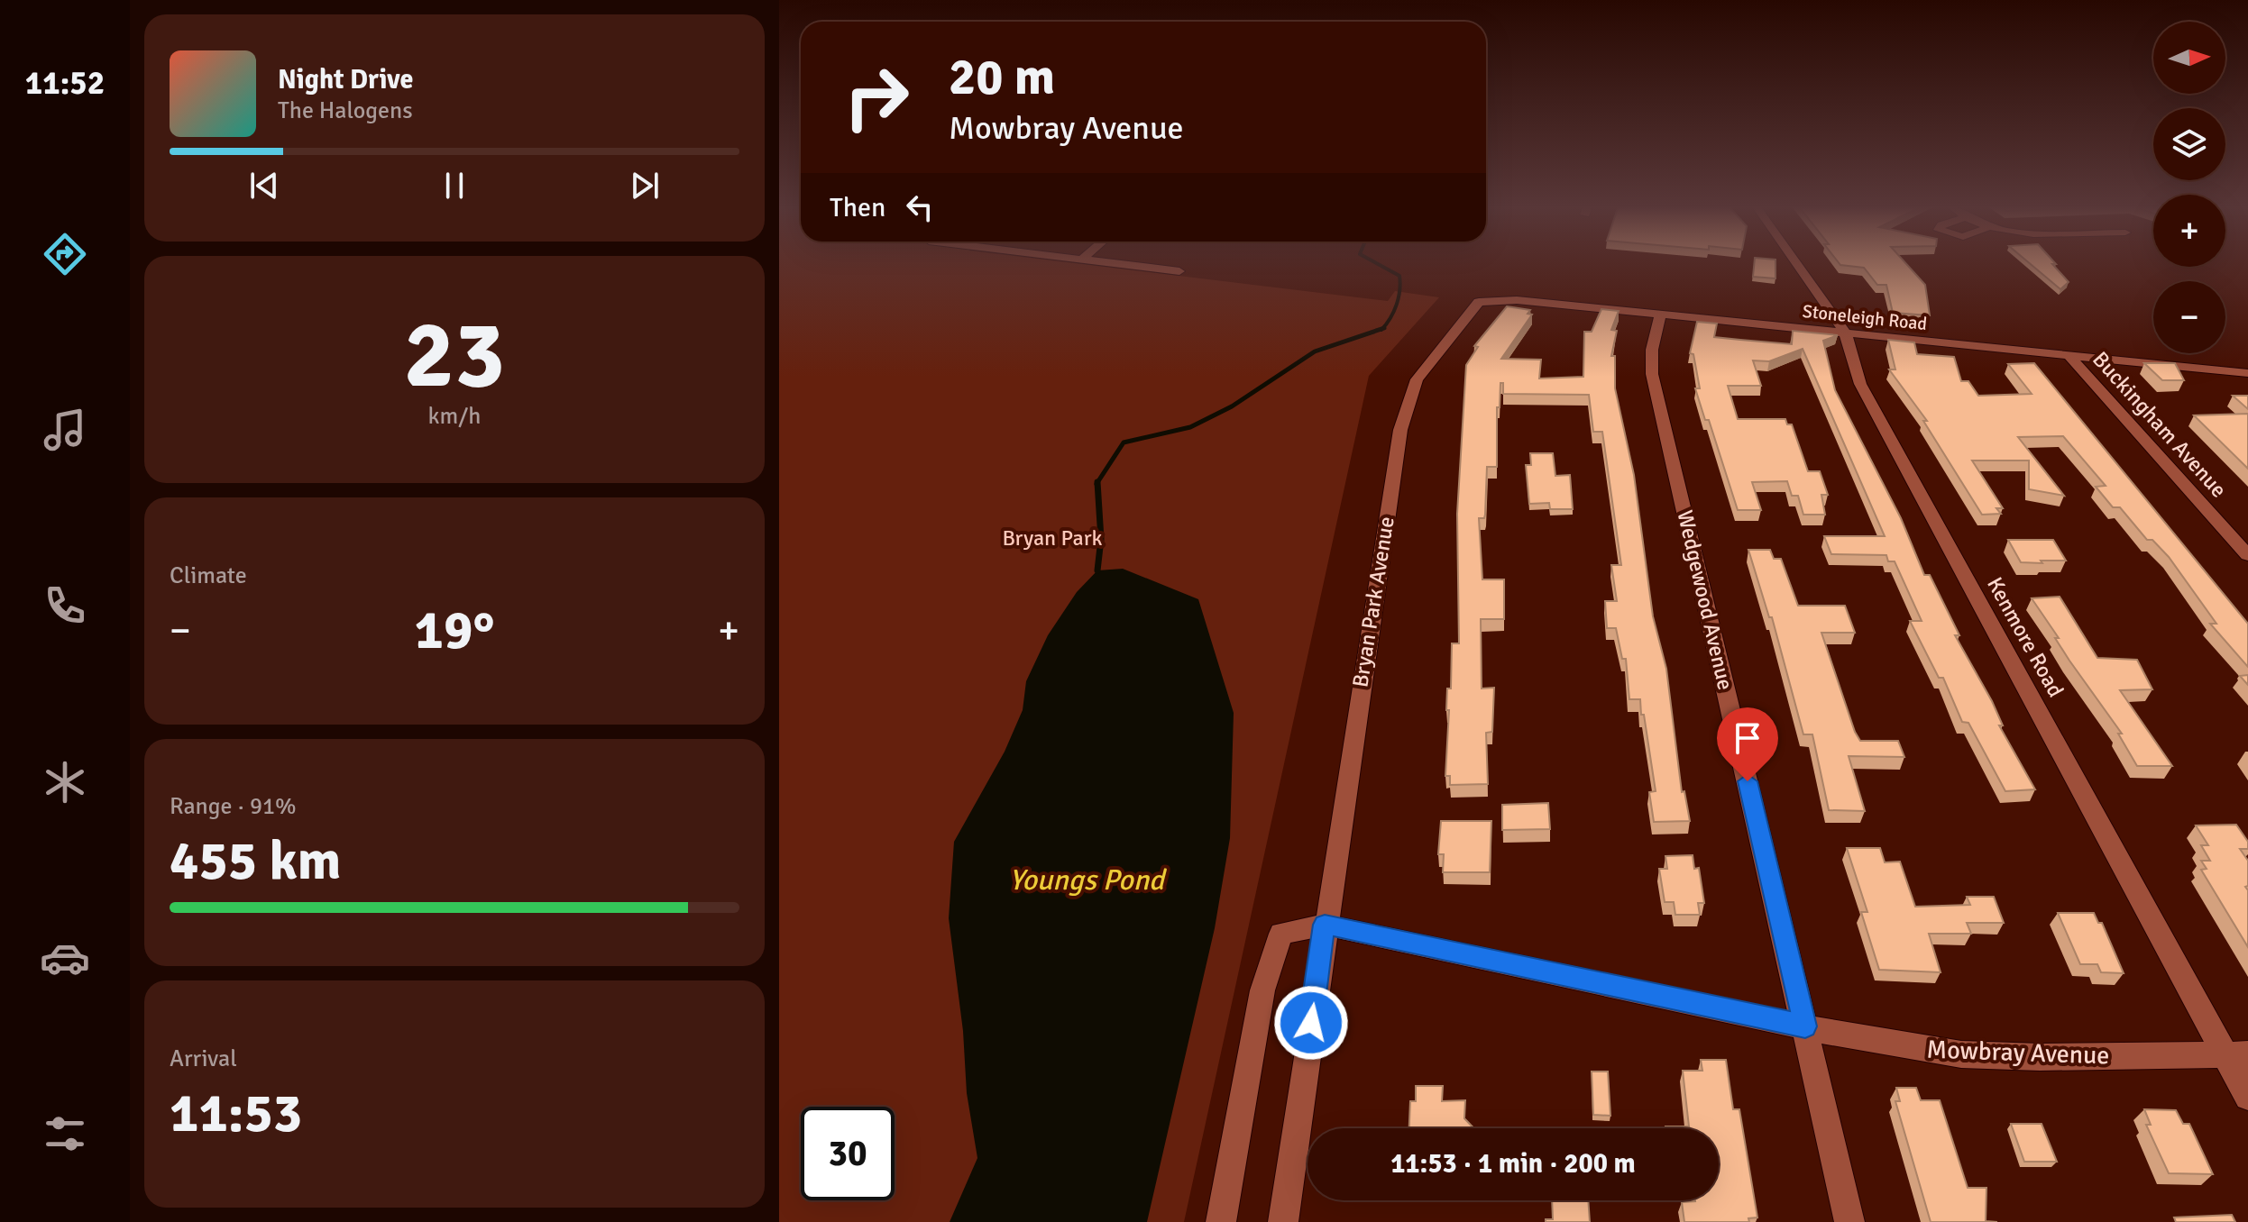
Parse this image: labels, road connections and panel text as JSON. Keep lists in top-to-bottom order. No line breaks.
{"streets":{"street":["Stoneleigh Road","Buckingham Avenue","Wedgewood Avenue","Bryan Park Avenue","Kenmore Road","Mowbray Avenue"]},"crossings":[["Stoneleigh Road","Buckingham Avenue"],["Stoneleigh Road","Wedgewood Avenue"],["Stoneleigh Road","Bryan Park Avenue"],["Stoneleigh Road","Kenmore Road"],["Wedgewood Avenue","Mowbray Avenue"],["Bryan Park Avenue","Mowbray Avenue"],["Kenmore Road","Mowbray Avenue"]],"water":["Youngs Pond"],"parks":["Bryan Park"],"north":"right","page":{"tabs":"11:52","map_buttons":["+","−"],"turn":["20 m","Mowbray Avenue"],"song":["Night Drive","The Halogens"],"then":"Then","tile":[["23","km/h"],"Climate",["Range · 91%","455 km"],["Arrival","11:53"]],"heat":["−","19°","+"],"limit":"30","trip":"11:53 · 1 min · 200 m"}}
